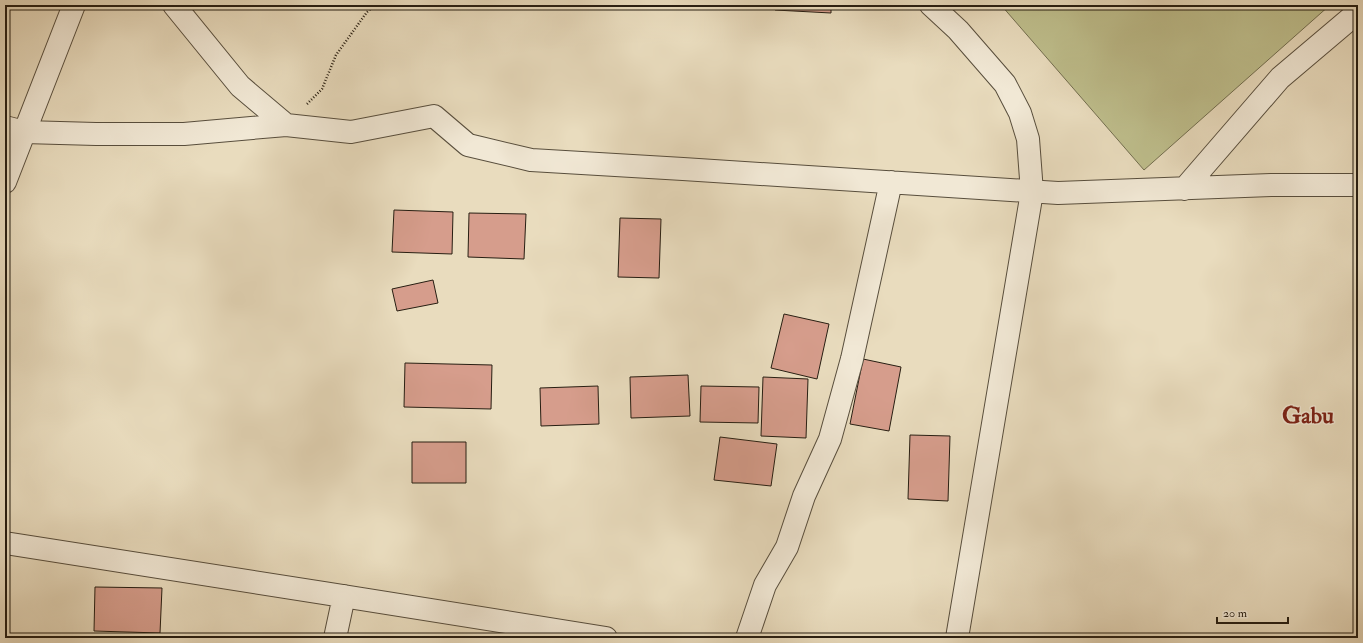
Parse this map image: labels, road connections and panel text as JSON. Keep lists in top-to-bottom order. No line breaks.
{"districts":["Gabu"],"scale_bar":"20 m"}
